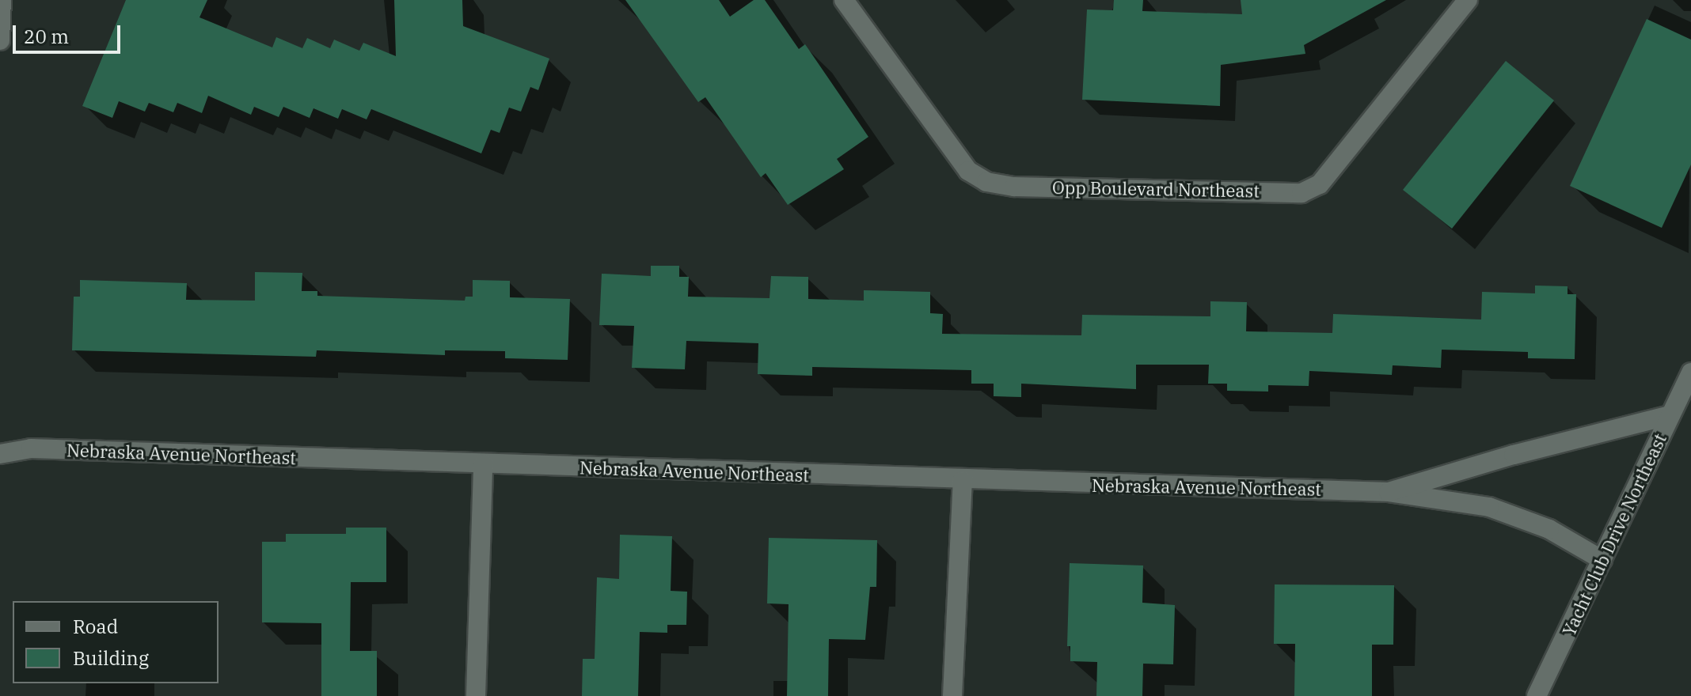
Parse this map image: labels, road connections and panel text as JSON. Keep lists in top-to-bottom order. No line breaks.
{"streets":{"street":["Opp Boulevard Northeast","Nebraska Avenue Northeast","Yacht Club Drive Northeast"]},"crossings":[["Nebraska Avenue Northeast","Yacht Club Drive Northeast"]],"legend":["Road","Building"],"scale_bar":"20 m"}
